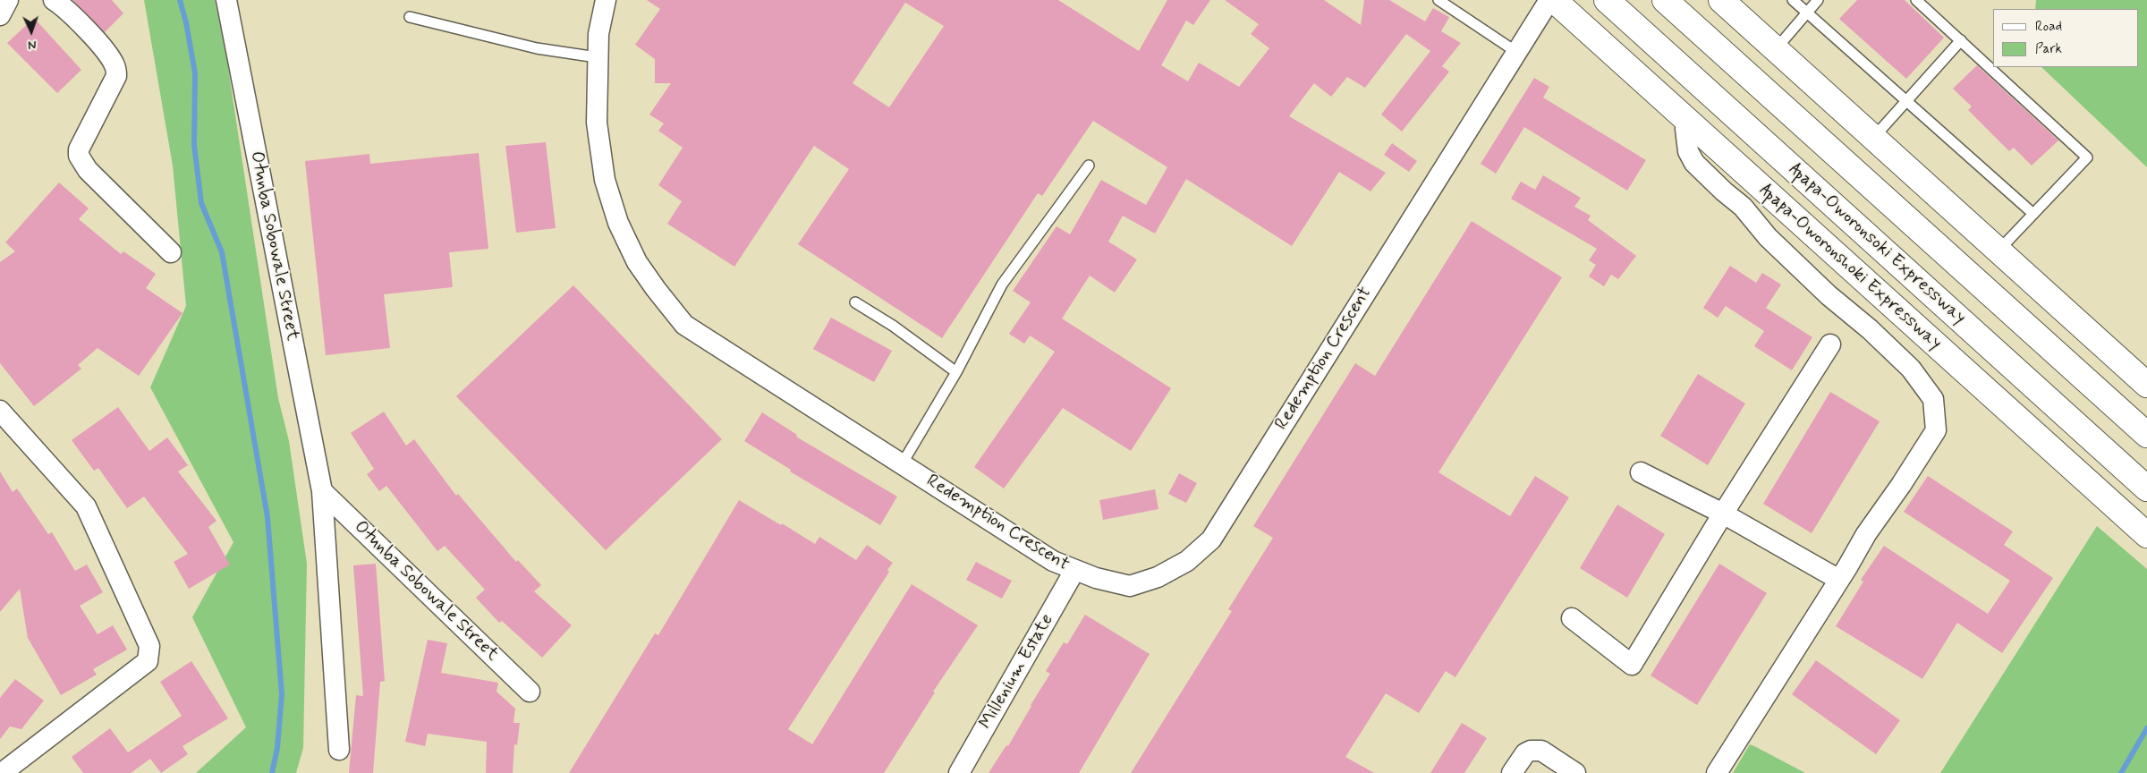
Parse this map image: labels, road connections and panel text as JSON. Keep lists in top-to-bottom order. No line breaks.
{"streets":{"main road":["Apapa-Oworonsoki Expressway","Apapa-Oworonshoki Expressway"],"street":["Otunba Sobowale Street","Redemption Crescent","Millenium Estate"]},"crossings":[["Redemption Crescent","Millenium Estate"]],"legend":["Road","Park"],"north":"bottom"}
